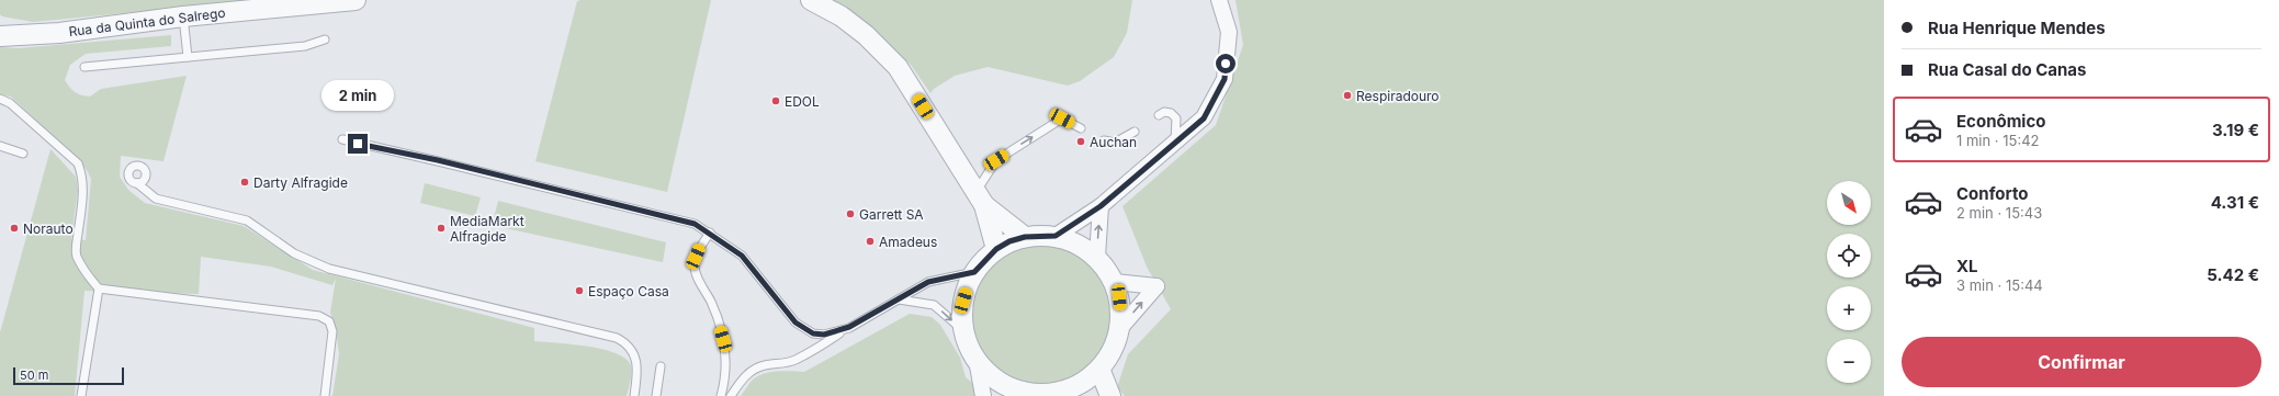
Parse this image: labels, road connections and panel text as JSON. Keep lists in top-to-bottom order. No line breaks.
{"streets":{"street":["Rua da Quinta do Salrego"]},"places":["Respiradouro","EDOL","Auchan","Darty Alfragide","Garrett SA","Norauto","MediaMarkt Alfragide","Amadeus","Espaço Casa"],"scale_bar":"50 m","north":"bottom right","page":{"banner":["Rua Henrique Mendes","Rua Casal do Canas"],"bubble":"2 min","list":[{"name":"Econômico","note":"1 min · 15:42","value":"3.19 €"},{"name":"Conforto","note":"2 min · 15:43","value":"4.31 €"},{"name":"XL","note":"3 min · 15:44","value":"5.42 €"}],"map_buttons":["+","−"],"buttons":"Confirmar","scale":"50 m"}}
